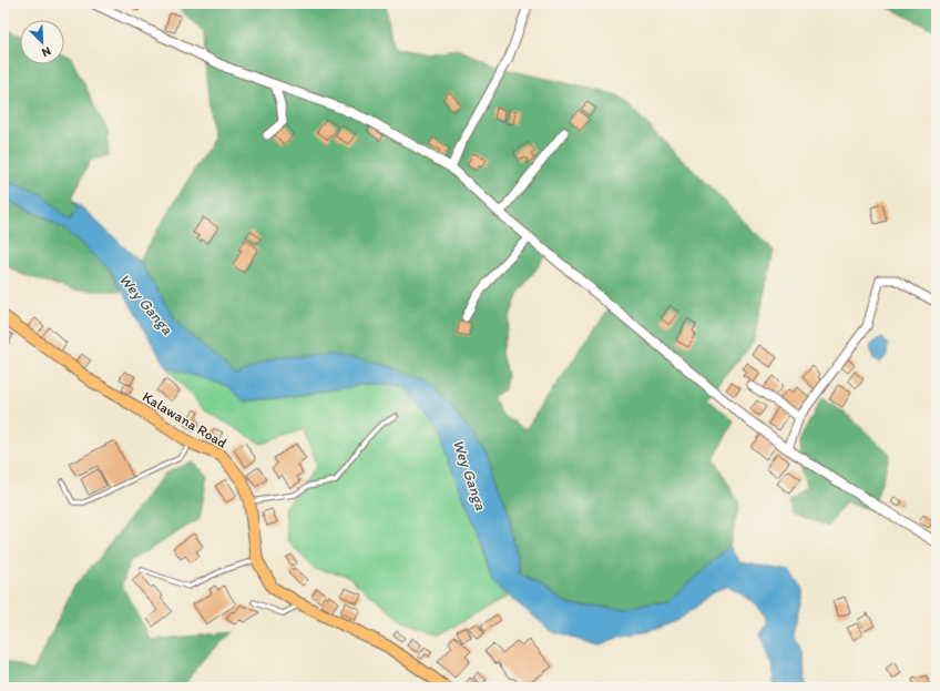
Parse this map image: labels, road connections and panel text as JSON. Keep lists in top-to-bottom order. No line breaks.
{"streets":{"main road":["Kalawana Road"]},"water":["Wey Ganga"],"north":"bottom right"}
